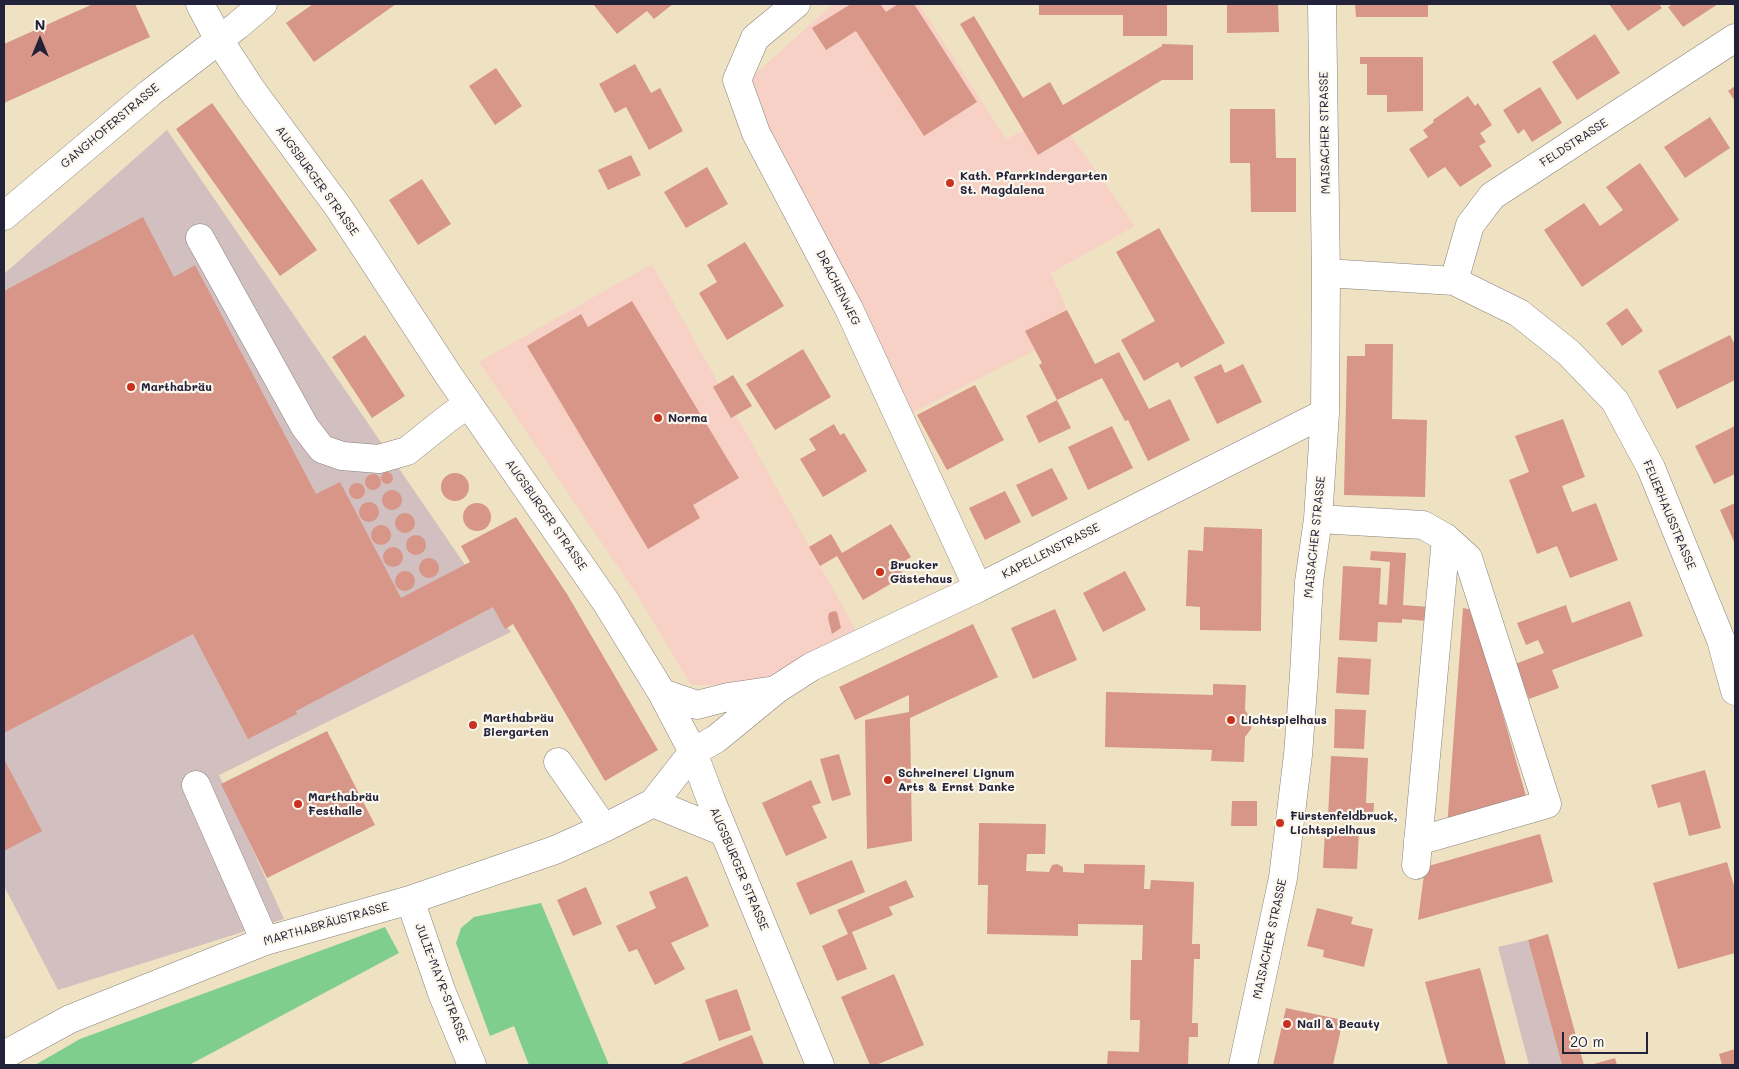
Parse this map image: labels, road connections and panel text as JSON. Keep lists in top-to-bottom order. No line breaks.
{"streets":{"street":["GANGHOFERSTRASSE","MAISACHER STRASSE","FELDSTRASSE","AUGSBURGER STRASSE","DRACHENWEG","FEUERHAUSSTRASSE","KAPELLENSTRASSE","MARTHABRÄUSTRASSE","JULIE-MAYR-STRASSE"]},"crossings":[["GANGHOFERSTRASSE","AUGSBURGER STRASSE"],["MAISACHER STRASSE","FEUERHAUSSTRASSE"],["MAISACHER STRASSE","KAPELLENSTRASSE"],["FELDSTRASSE","FEUERHAUSSTRASSE"],["AUGSBURGER STRASSE","KAPELLENSTRASSE"],["AUGSBURGER STRASSE","MARTHABRÄUSTRASSE"],["DRACHENWEG","KAPELLENSTRASSE"],["KAPELLENSTRASSE","MARTHABRÄUSTRASSE"],["MARTHABRÄUSTRASSE","JULIE-MAYR-STRASSE"]],"places":["Kath. Pfarrkindergarten St. Magdalena","Marthabräu","Norma","Brucker Gästehaus","Lichtspielhaus","Marthabräu Biergarten","Schreinerei Lignum Arts & Ernst Danke","Marthabräu Festhalle","Fürstenfeldbruck, Lichtspielhaus","Nail & Beauty"],"scale_bar":"20 m","north":"top"}
